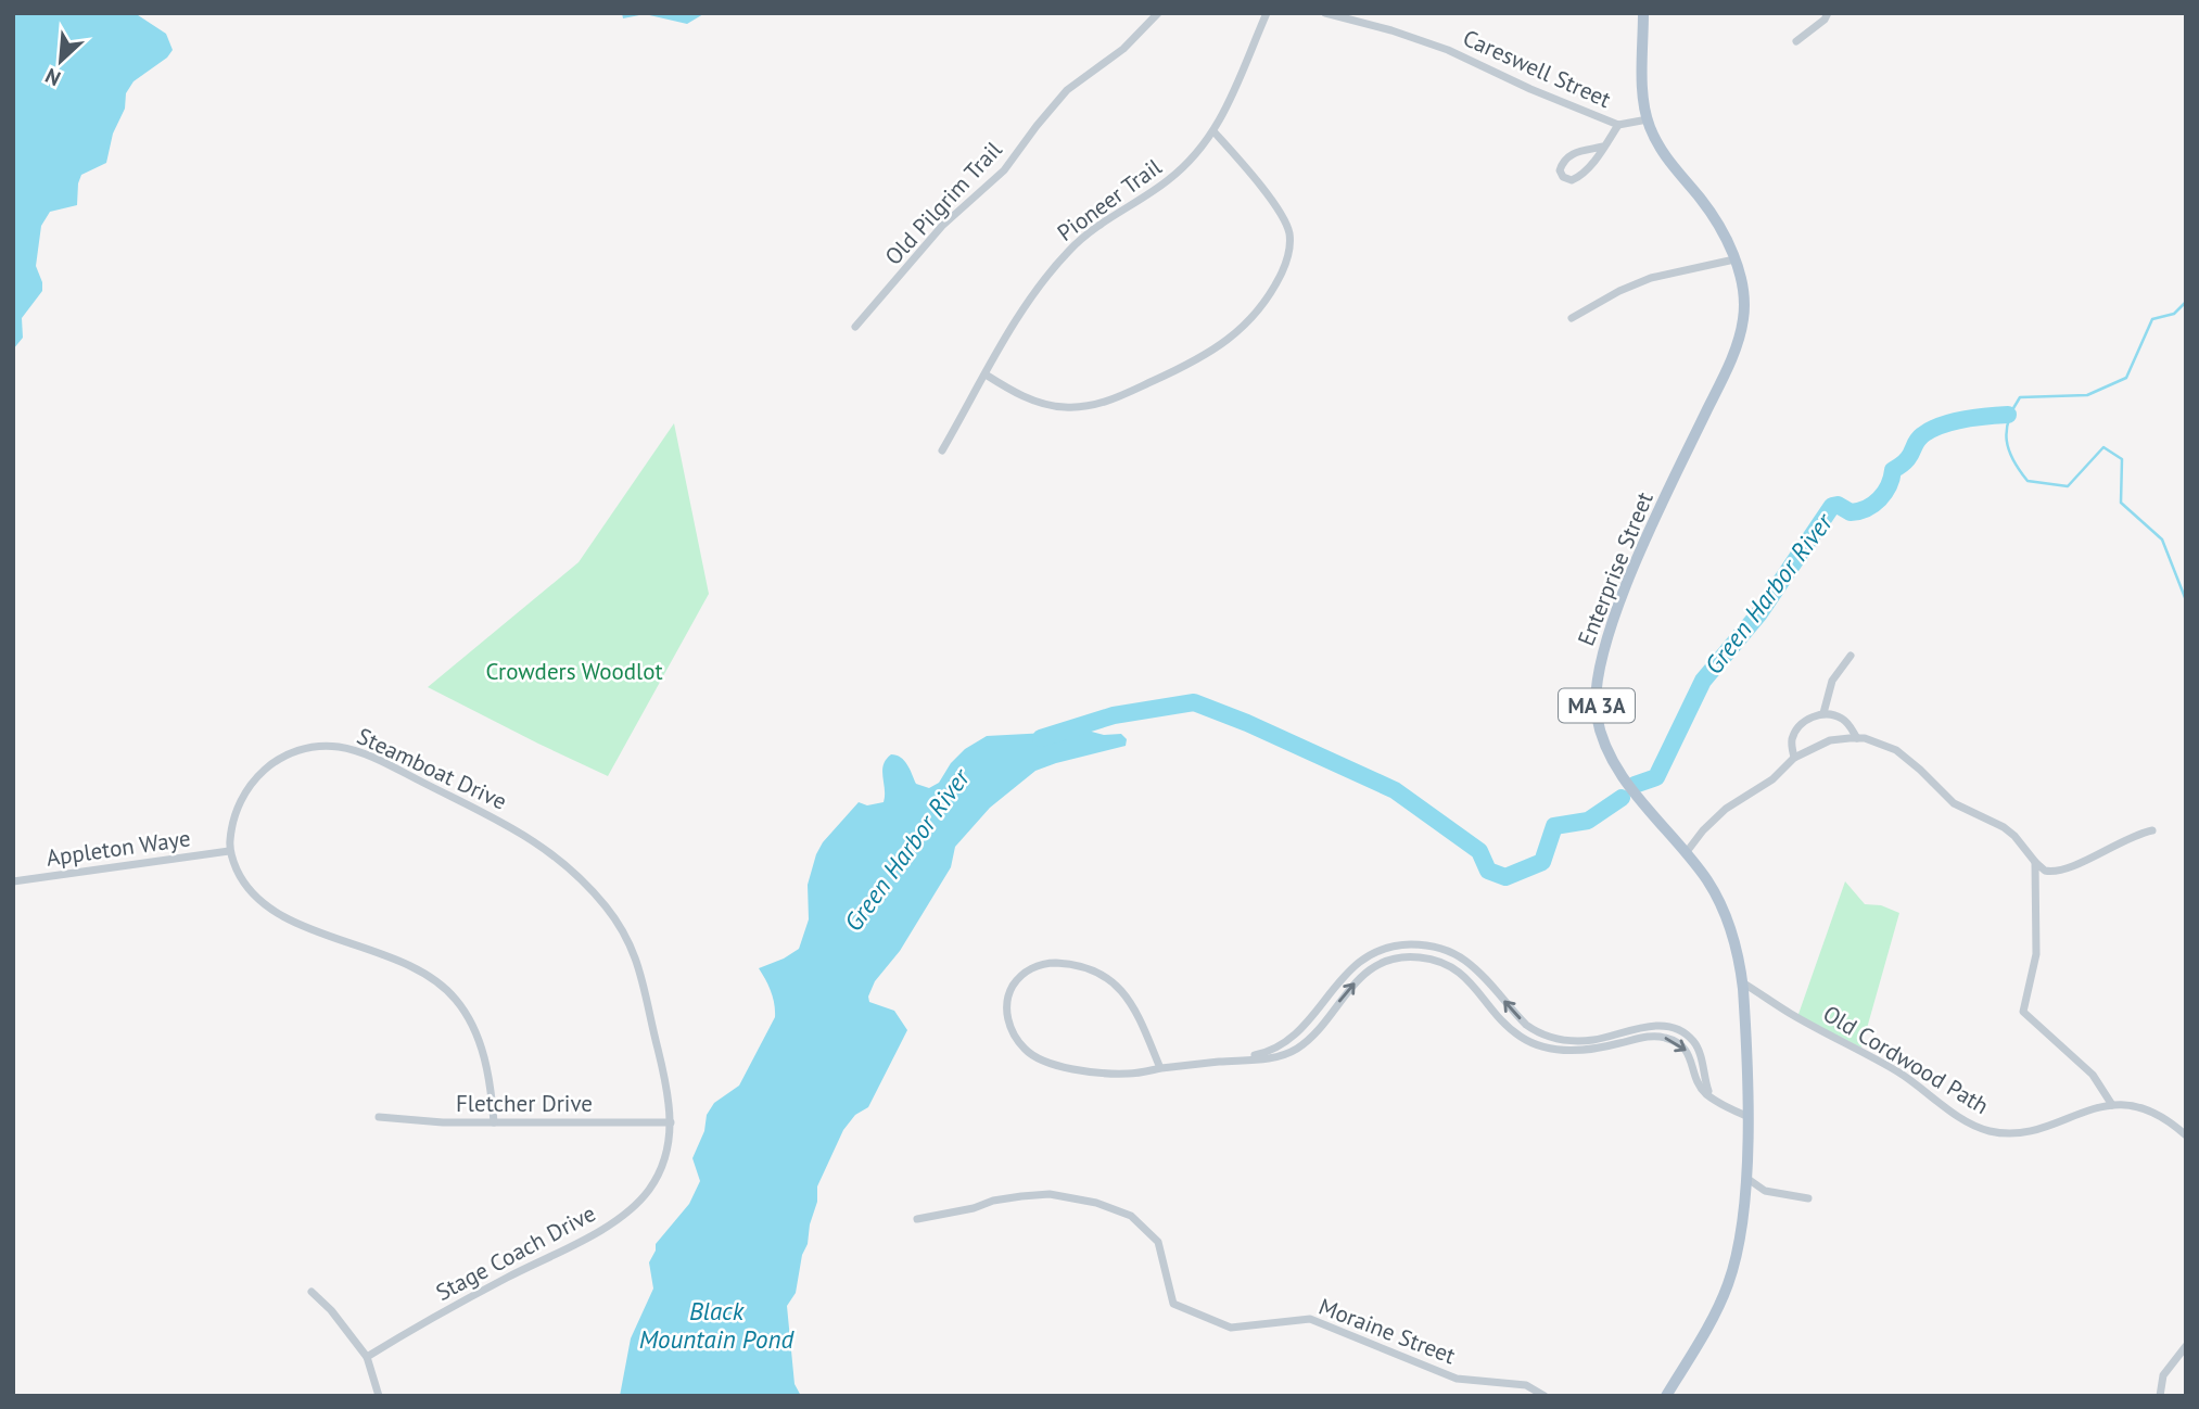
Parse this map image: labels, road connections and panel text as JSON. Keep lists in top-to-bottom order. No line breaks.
{"streets":{"main road":["Enterprise Street","MA 3A"],"street":["Careswell Street","Pioneer Trail","Old Pilgrim Trail","Steamboat Drive","Appleton Waye","Old Cordwood Path","Fletcher Drive","Stage Coach Drive","Moraine Street"]},"crossings":[["Careswell Street","Enterprise Street"],["Enterprise Street","Old Cordwood Path"],["Steamboat Drive","Appleton Waye"],["Steamboat Drive","Fletcher Drive"],["Steamboat Drive","Stage Coach Drive"],["Fletcher Drive","Stage Coach Drive"]],"water":["Green Harbor River","Black Mountain Pond"],"parks":["Crowders Woodlot"],"north":"bottom left"}
